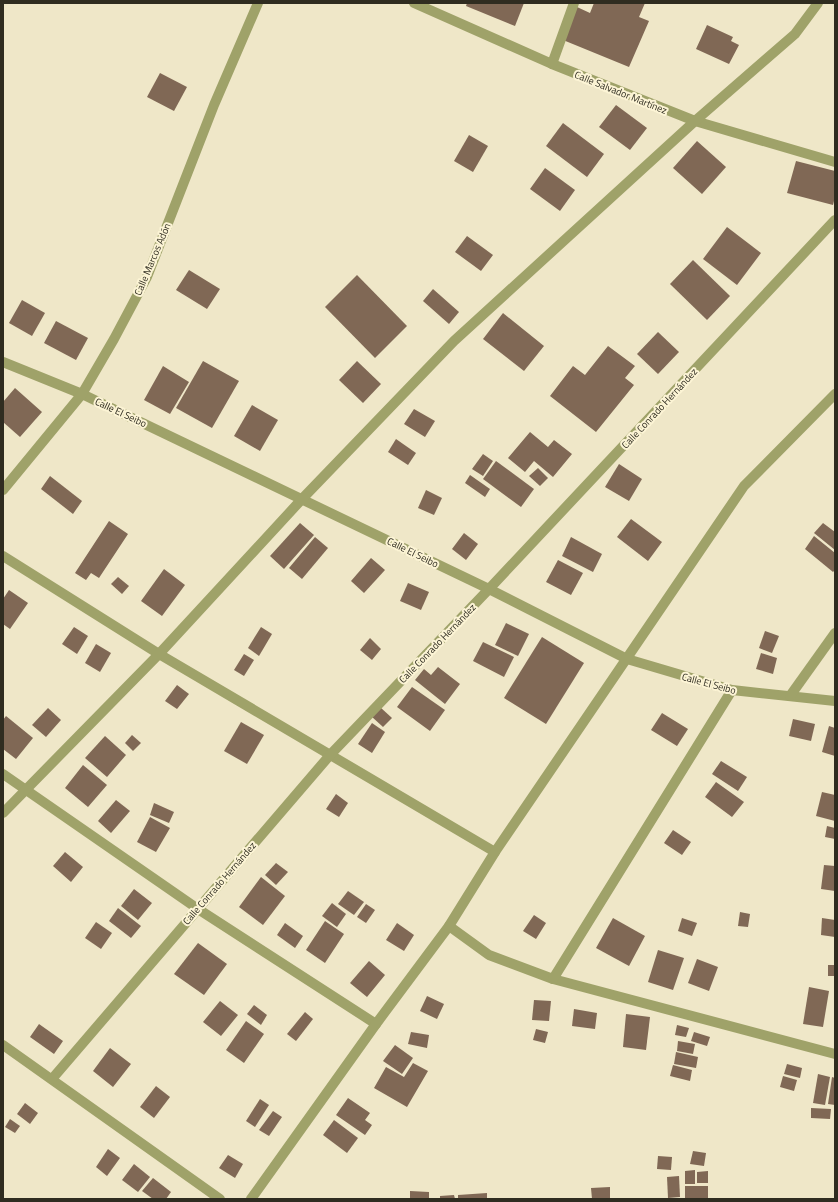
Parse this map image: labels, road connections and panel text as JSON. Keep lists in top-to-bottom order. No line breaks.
{"streets":{"street":["Calle Salvador Martínez","Calle Marcos Adón","Calle Conrado Hernández","Calle El Seibo"]},"crossings":[["Calle Marcos Adón","Calle El Seibo"],["Calle Conrado Hernández","Calle El Seibo"]]}
